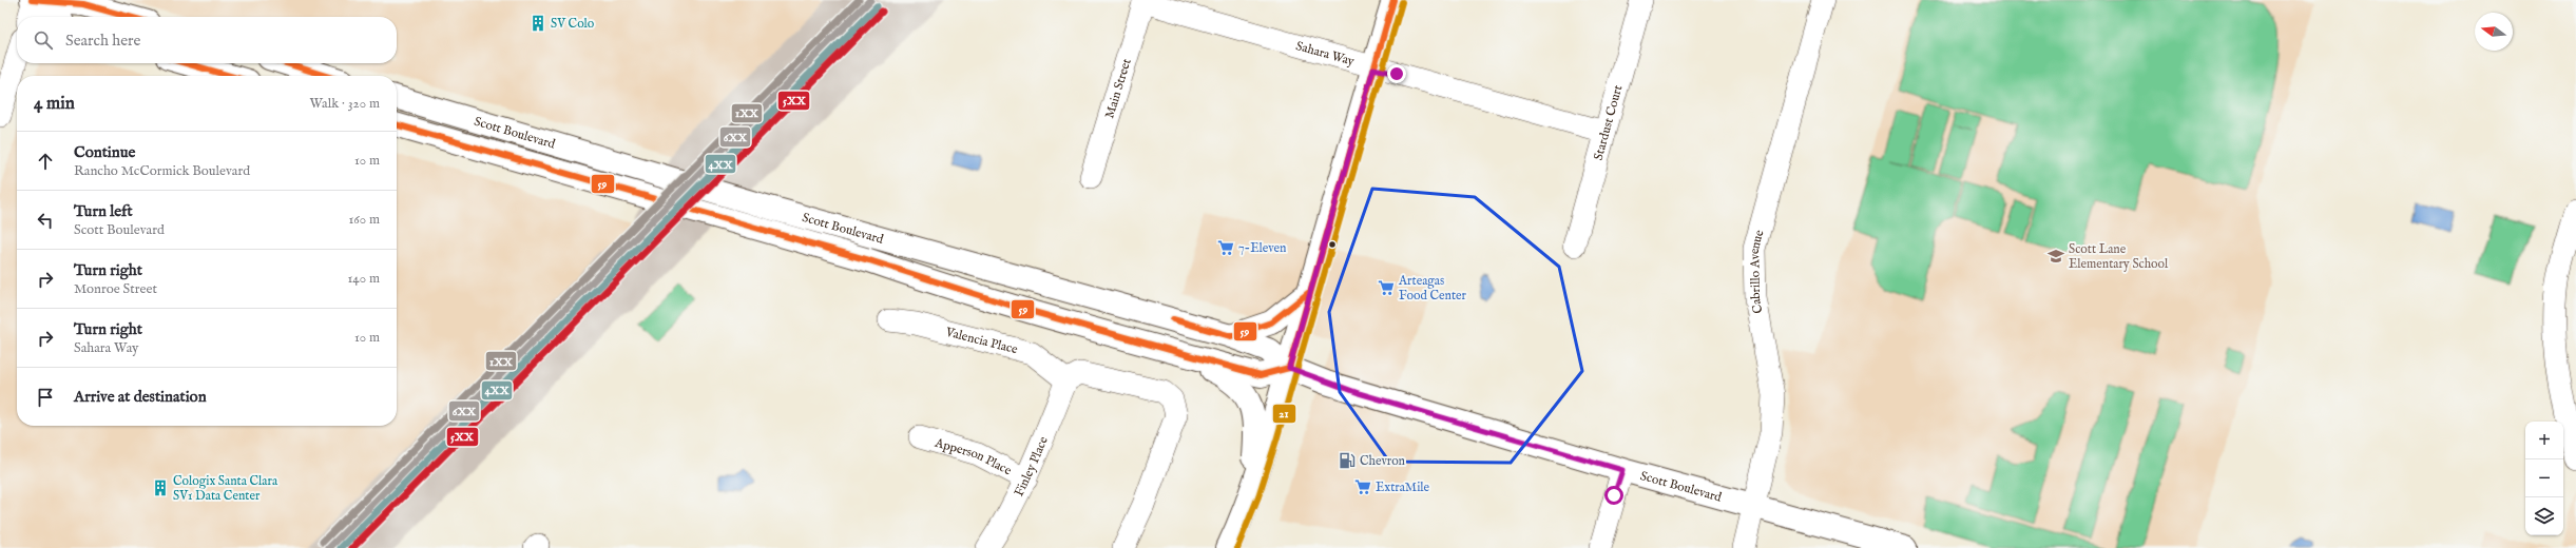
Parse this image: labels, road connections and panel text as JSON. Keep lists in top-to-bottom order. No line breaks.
{"streets":{"main road":["Scott Boulevard"],"street":["Sahara Way","Main Street","Stardust Court","Cabrillo Avenue","Valencia Place","Apperson Place","Finley Place"]},"crossings":[["Sahara Way","Main Street"],["Sahara Way","Stardust Court"],["Scott Boulevard","Cabrillo Avenue"],["Valencia Place","Finley Place"],["Apperson Place","Finley Place"]],"places":{"building":["SV Colo","Cologix Santa Clara SV1 Data Center"],"supermarket":["7-Eleven","Arteagas Food Center","ExtraMile"],"school or university":["Scott Lane Elementary School"],"fuel station":["Chevron"]},"lines":["transit line 6XX","transit line 1XX","transit line 59","transit line 21","transit line 4XX","transit line 5XX"],"north":"left","page":{"search":"Search here","heading":["4 min","Walk · 320 m"],"list":[["Continue","Rancho McCormick Boulevard","10 m"],["Turn left","Scott Boulevard","160 m"],["Turn right","Monroe Street","140 m"],["Turn right","Sahara Way","10 m"],"Arrive at destination"],"map_buttons":["+","−"]}}
